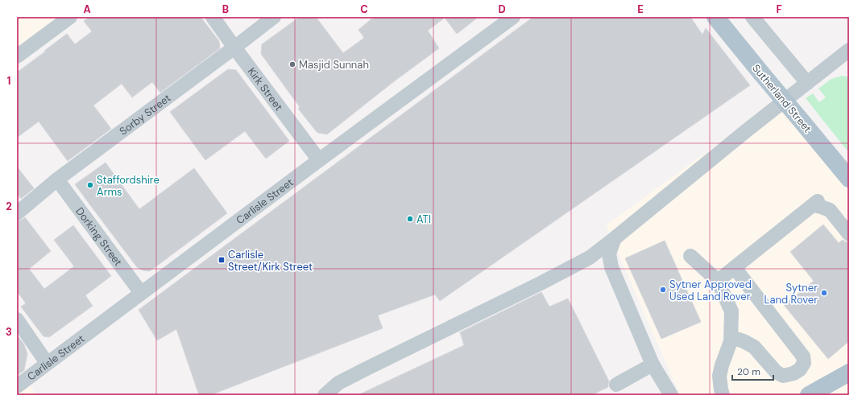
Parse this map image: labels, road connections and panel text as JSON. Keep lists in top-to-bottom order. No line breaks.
{"streets":{"main road":["Sutherland Street"],"street":["Kirk Street","Sorby Street","Carlisle Street","Dorking Street"]},"crossings":[["Kirk Street","Sorby Street"],["Kirk Street","Carlisle Street"],["Sorby Street","Dorking Street"],["Carlisle Street","Dorking Street"]],"places":{"other":["Masjid Sunnah","Staffordshire Arms","ATI","Sytner Approved Used Land Rover","Sytner Land Rover"],"transit":["Carlisle Street/Kirk Street"]},"scale_bar":"20 m","grid":{"columns":["A","B","C","D","E","F"],"rows":["1","2","3"]}}
